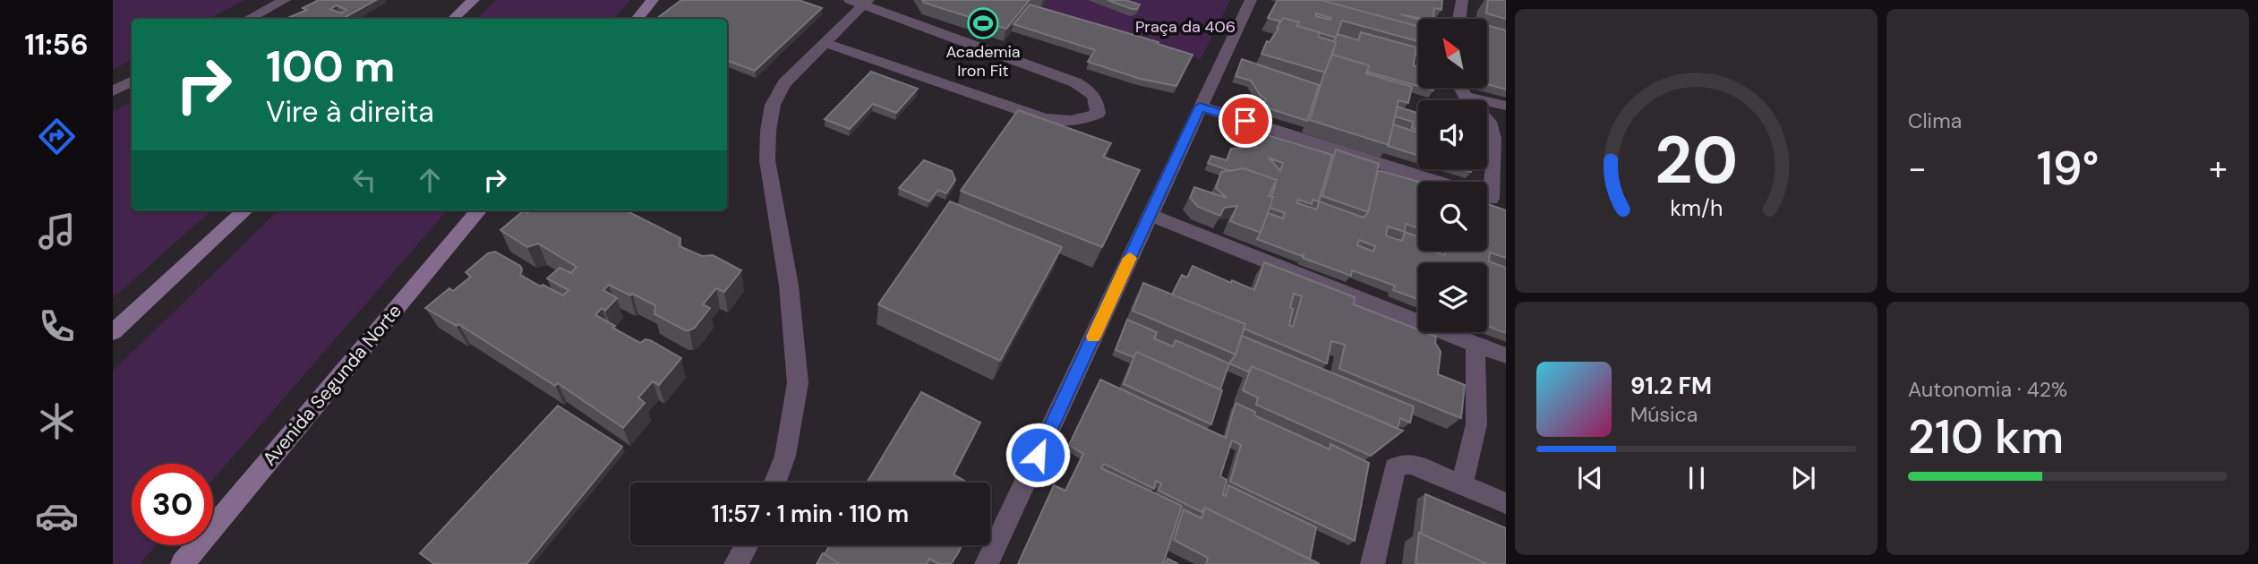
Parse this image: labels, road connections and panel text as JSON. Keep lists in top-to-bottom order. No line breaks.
{"streets":{"main road":["Avenida Segunda Norte"]},"parks":["Praça da 406"],"places":{"sports":["Academia Iron Fit"]},"north":"top left","page":{"tabs":"11:56","tile":["Clima",["Autonomia · 42%","210 km"]],"turn":["100 m","Vire à direita"],"heat":["−","19°","+"],"song":["91.2 FM","Música"],"limit":"30","trip":"11:57 · 1 min · 110 m","gauge":["20","km/h"]}}
